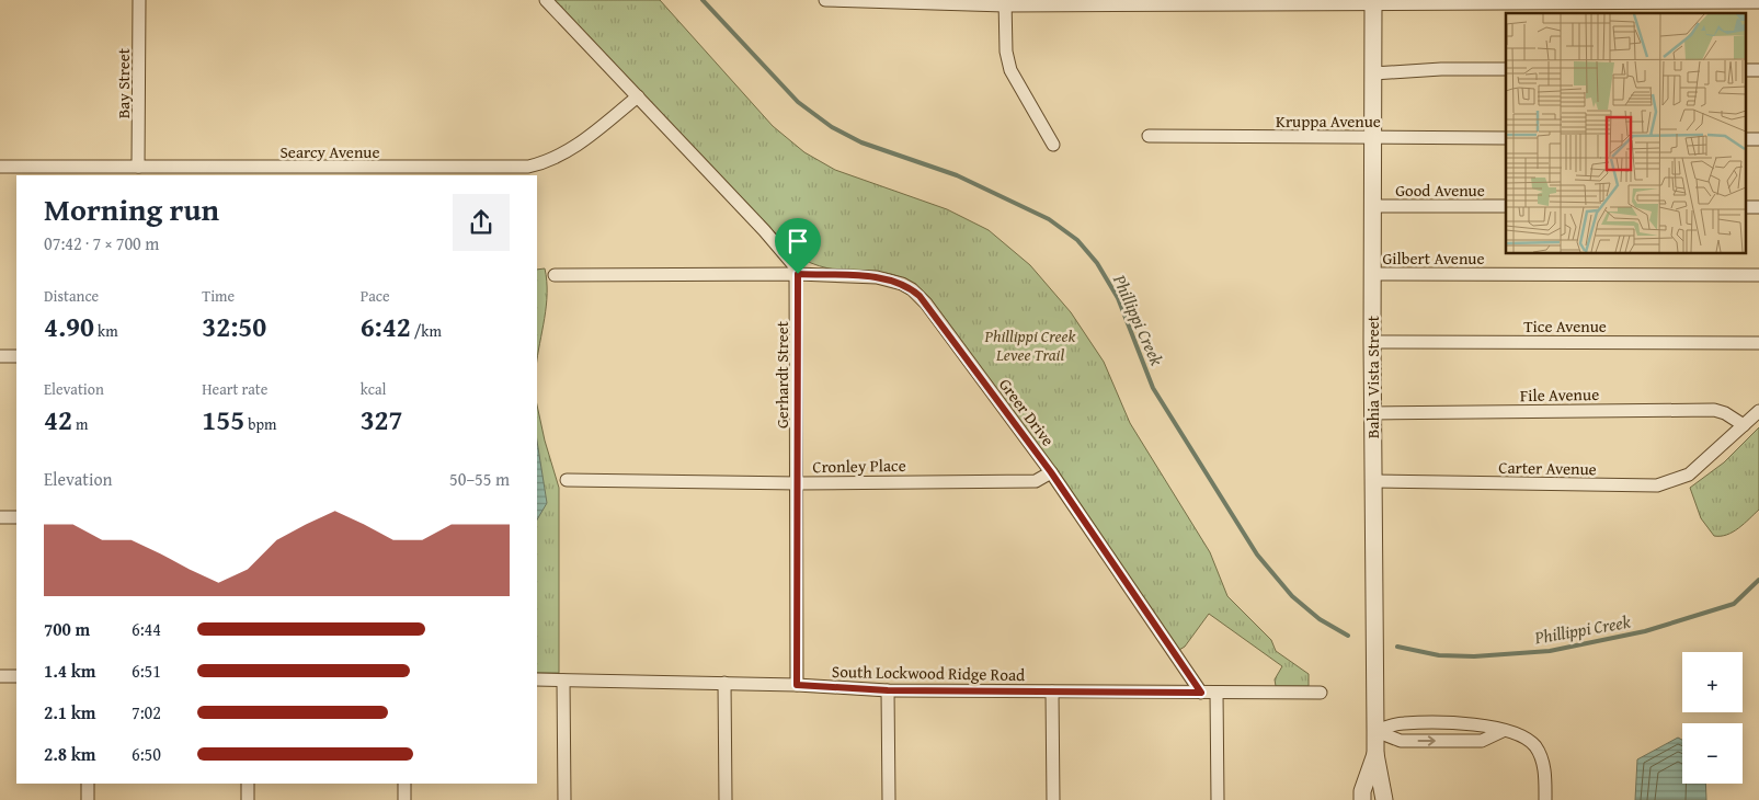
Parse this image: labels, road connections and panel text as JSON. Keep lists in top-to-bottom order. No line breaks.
{"streets":{"street":["Bay Street","Kruppa Avenue","Searcy Avenue","Good Avenue","Gilbert Avenue","Tice Avenue","Gerhardt Street","Bahia Vista Street","File Avenue","Greer Drive","Cronley Place","Carter Avenue","South Lockwood Ridge Road"]},"crossings":[["Bay Street","Searcy Avenue"],["Kruppa Avenue","Bahia Vista Street"],["Good Avenue","Bahia Vista Street"],["Gilbert Avenue","Bahia Vista Street"],["Tice Avenue","Bahia Vista Street"],["Gerhardt Street","Greer Drive"],["Gerhardt Street","Cronley Place"],["Gerhardt Street","South Lockwood Ridge Road"],["Bahia Vista Street","File Avenue"],["Bahia Vista Street","Carter Avenue"],["File Avenue","Carter Avenue"],["Greer Drive","Cronley Place"],["Greer Drive","South Lockwood Ridge Road"]],"water":["Phillippi Creek"],"parks":["Phillippi Creek Levee Trail"],"page":{"heading":["Morning run","07:42 · 7 × 700 m"],"stats":[["Distance","4.90 km"],["Time","32:50"],["Pace","6:42 /km"],["Elevation","42 m"],["Heart rate","155 bpm"],["kcal","327"]],"chart":["Elevation","50–55 m"],"list":[{"name":"700 m","note":"6:44"},{"name":"1.4 km","note":"6:51"},{"name":"2.1 km","note":"7:02"},{"name":"2.8 km","note":"6:50"}],"map_buttons":["+","−"]}}
